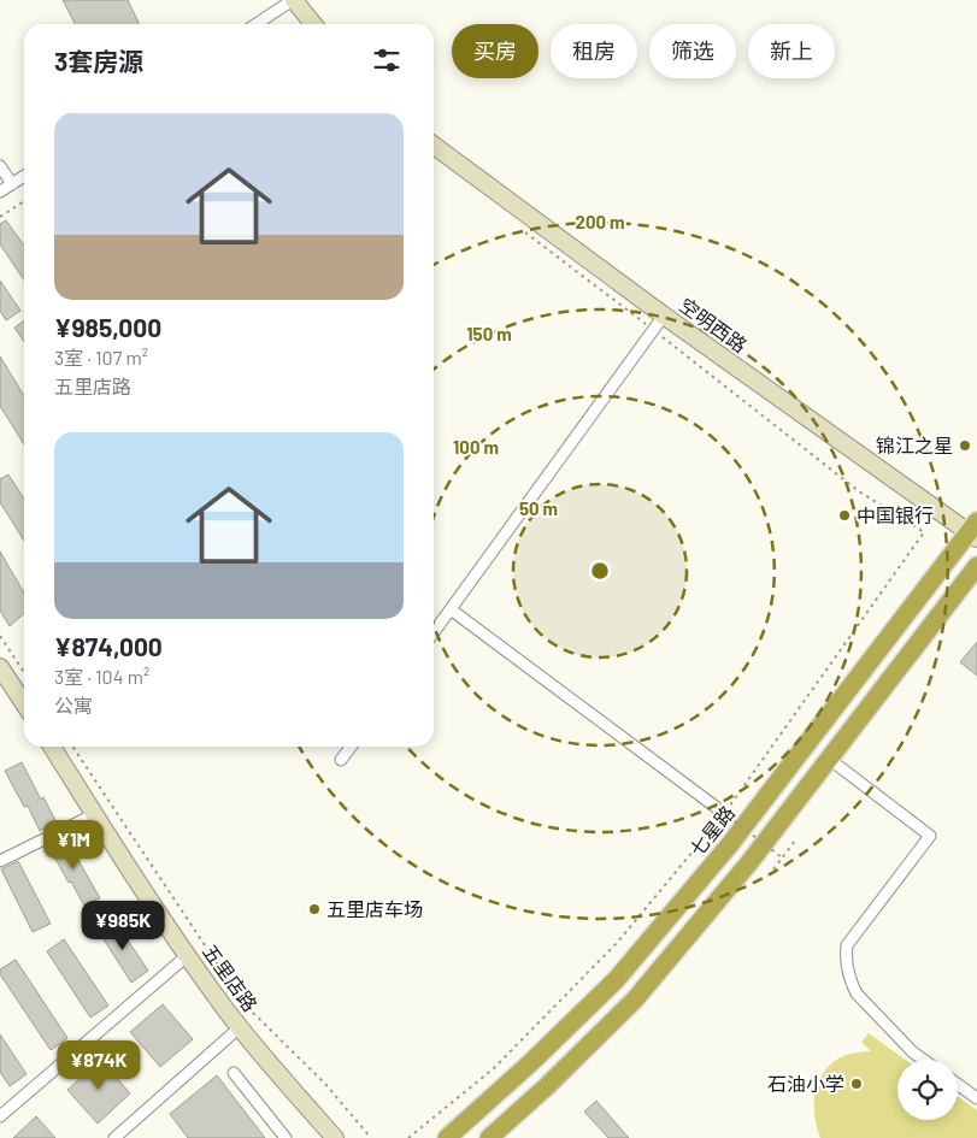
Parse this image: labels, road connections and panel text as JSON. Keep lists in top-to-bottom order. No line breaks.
{"streets":{"highway":["七星路"],"main road":["空明西路","五里店路"]},"crossings":[["空明西路","七星路"]],"places":["锦江之星","中国银行","五里店车场","石油小学"],"page":{"chip":["买房","租房","筛选","新上"],"heading":"3套房源","list":[{"name":"¥985,000","note":"3室 · 107 m² · 五里店路"},{"name":"¥874,000","note":"3室 · 104 m² · 公寓"}],"price":["¥1M","¥985K","¥874K"]},"rings":["200 m","150 m","100 m","50 m"]}
